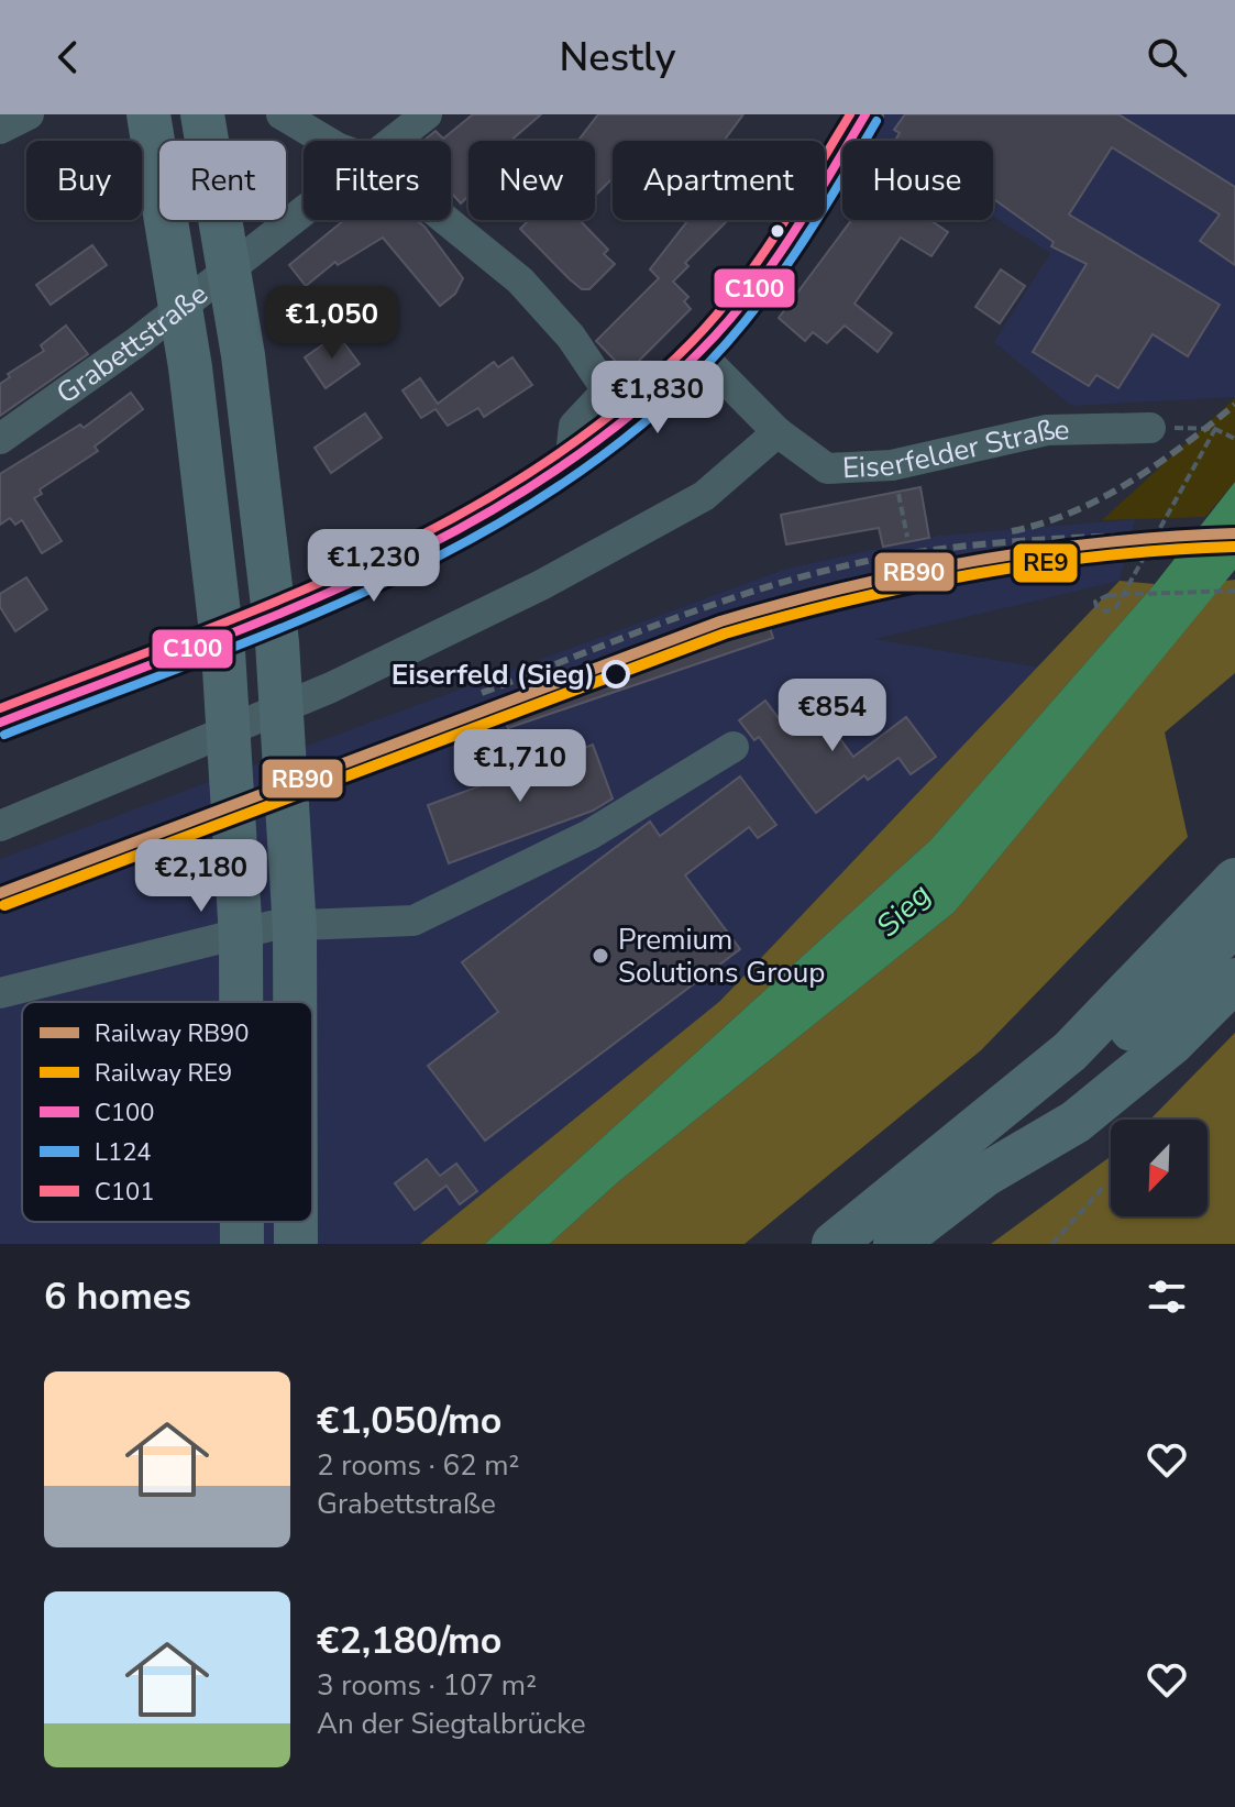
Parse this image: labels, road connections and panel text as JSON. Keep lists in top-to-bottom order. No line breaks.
{"streets":{"street":["Grabettstraße","Eiserfelder Straße"]},"water":["Sieg"],"places":["Eiserfeld (Sieg)","Premium Solutions Group"],"lines":["transit line C100","transit line C101","transit line L124","rail line RB90","rail line RE9"],"legend":["Railway RB90","Railway RE9","C100","L124","C101"],"north":"bottom left","page":{"header":"Nestly","chip":["Buy","Rent","Filters","New","Apartment","House"],"price":["€1,050","€1,830","€1,230","€854","€1,710","€2,180"],"heading":"6 homes","list":[{"name":"€1,050/mo","note":"2 rooms · 62 m² · Grabettstraße"},{"name":"€2,180/mo","note":"3 rooms · 107 m² · An der Siegtalbrücke"}]}}
